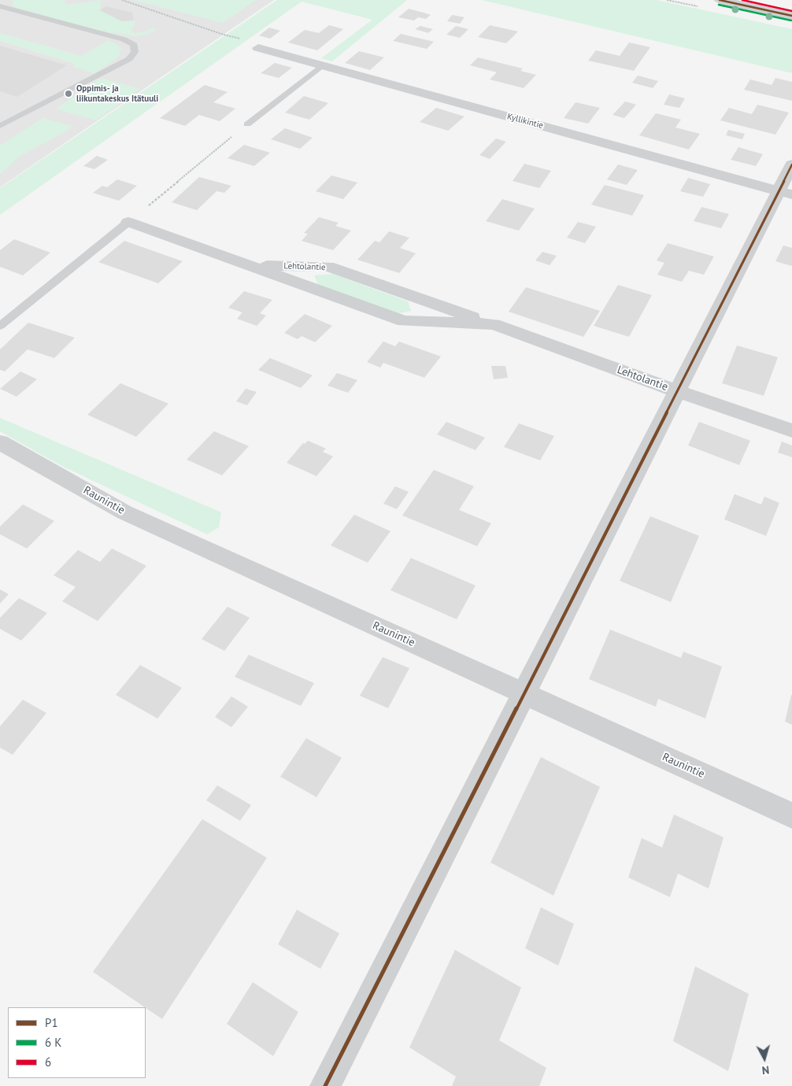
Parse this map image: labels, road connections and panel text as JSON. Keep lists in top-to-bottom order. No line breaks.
{"streets":{"street":["Kyllikintie","Lehtolantie","Raunintie"]},"places":["Oppimis- ja liikuntakeskus Itätuuli"],"lines":["transit line P1","transit line 6"],"legend":["P1","6 K","6"],"north":"bottom"}
